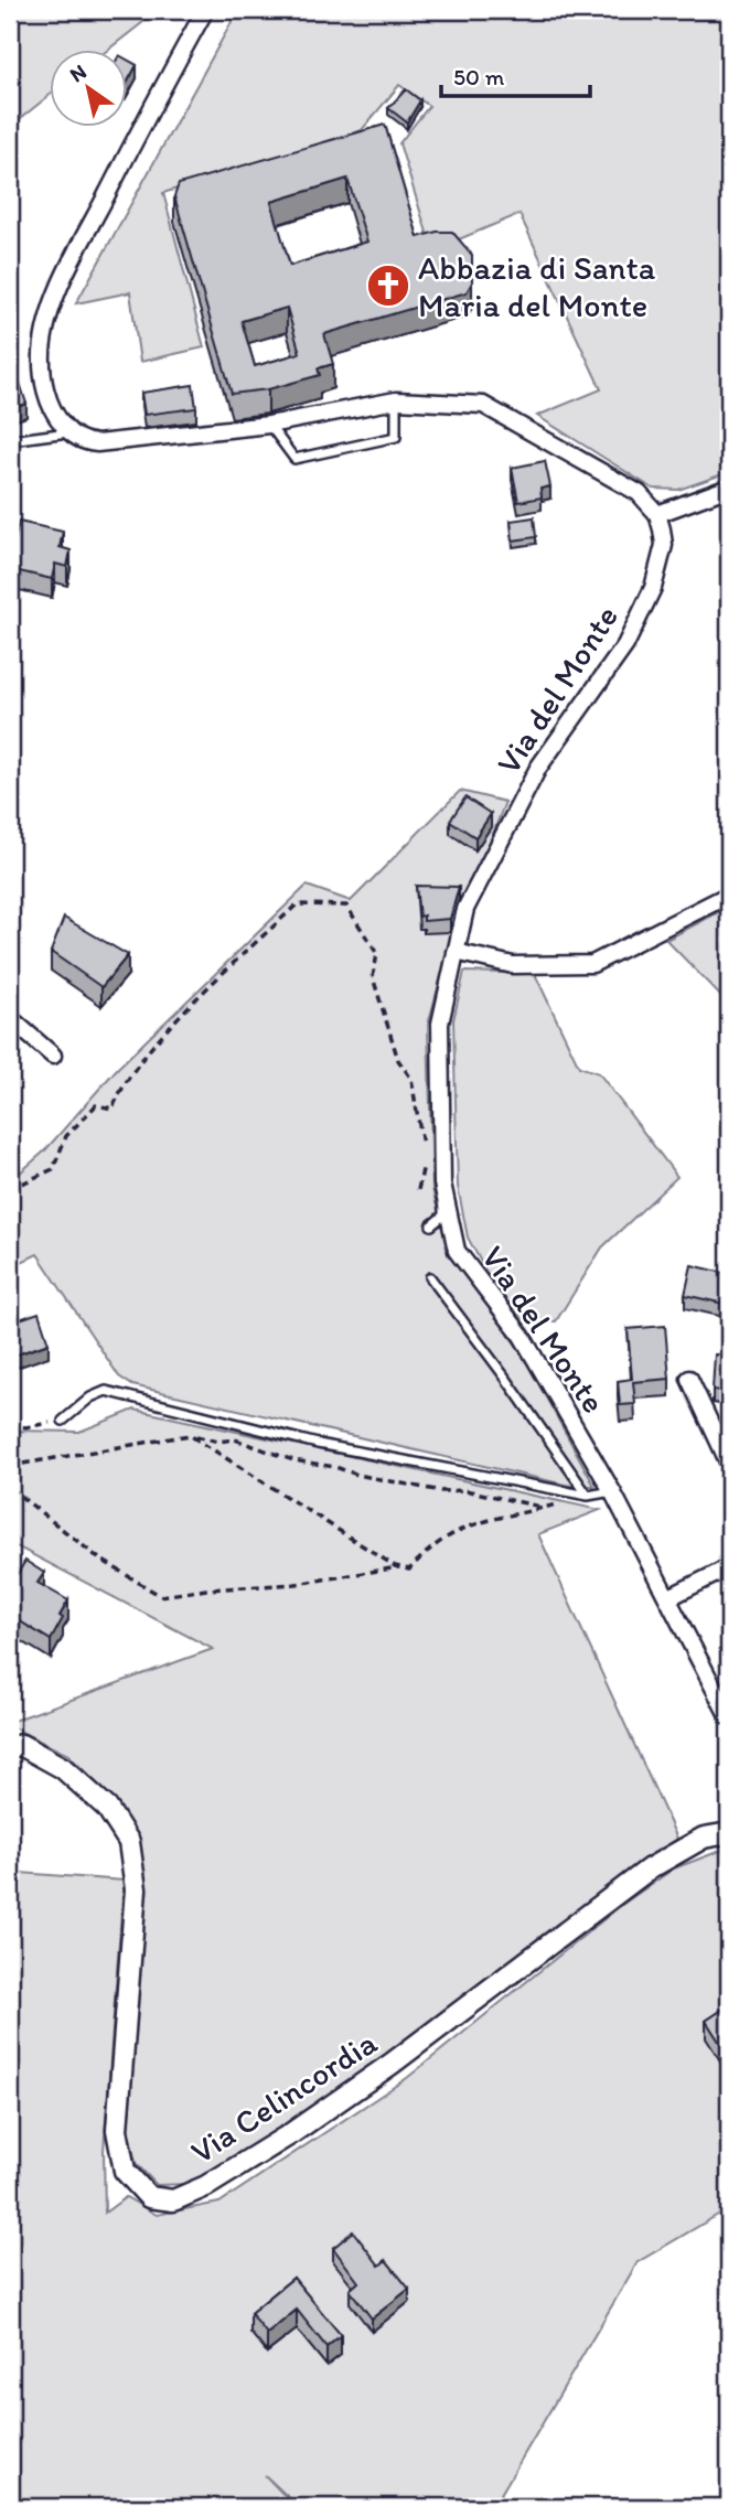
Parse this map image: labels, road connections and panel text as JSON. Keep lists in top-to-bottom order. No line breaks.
{"streets":{"street":["Via del Monte","Via Celincordia"]},"places":{"church":["Abbazia di Santa Maria del Monte"]},"scale_bar":"50 m","north":"top left"}
